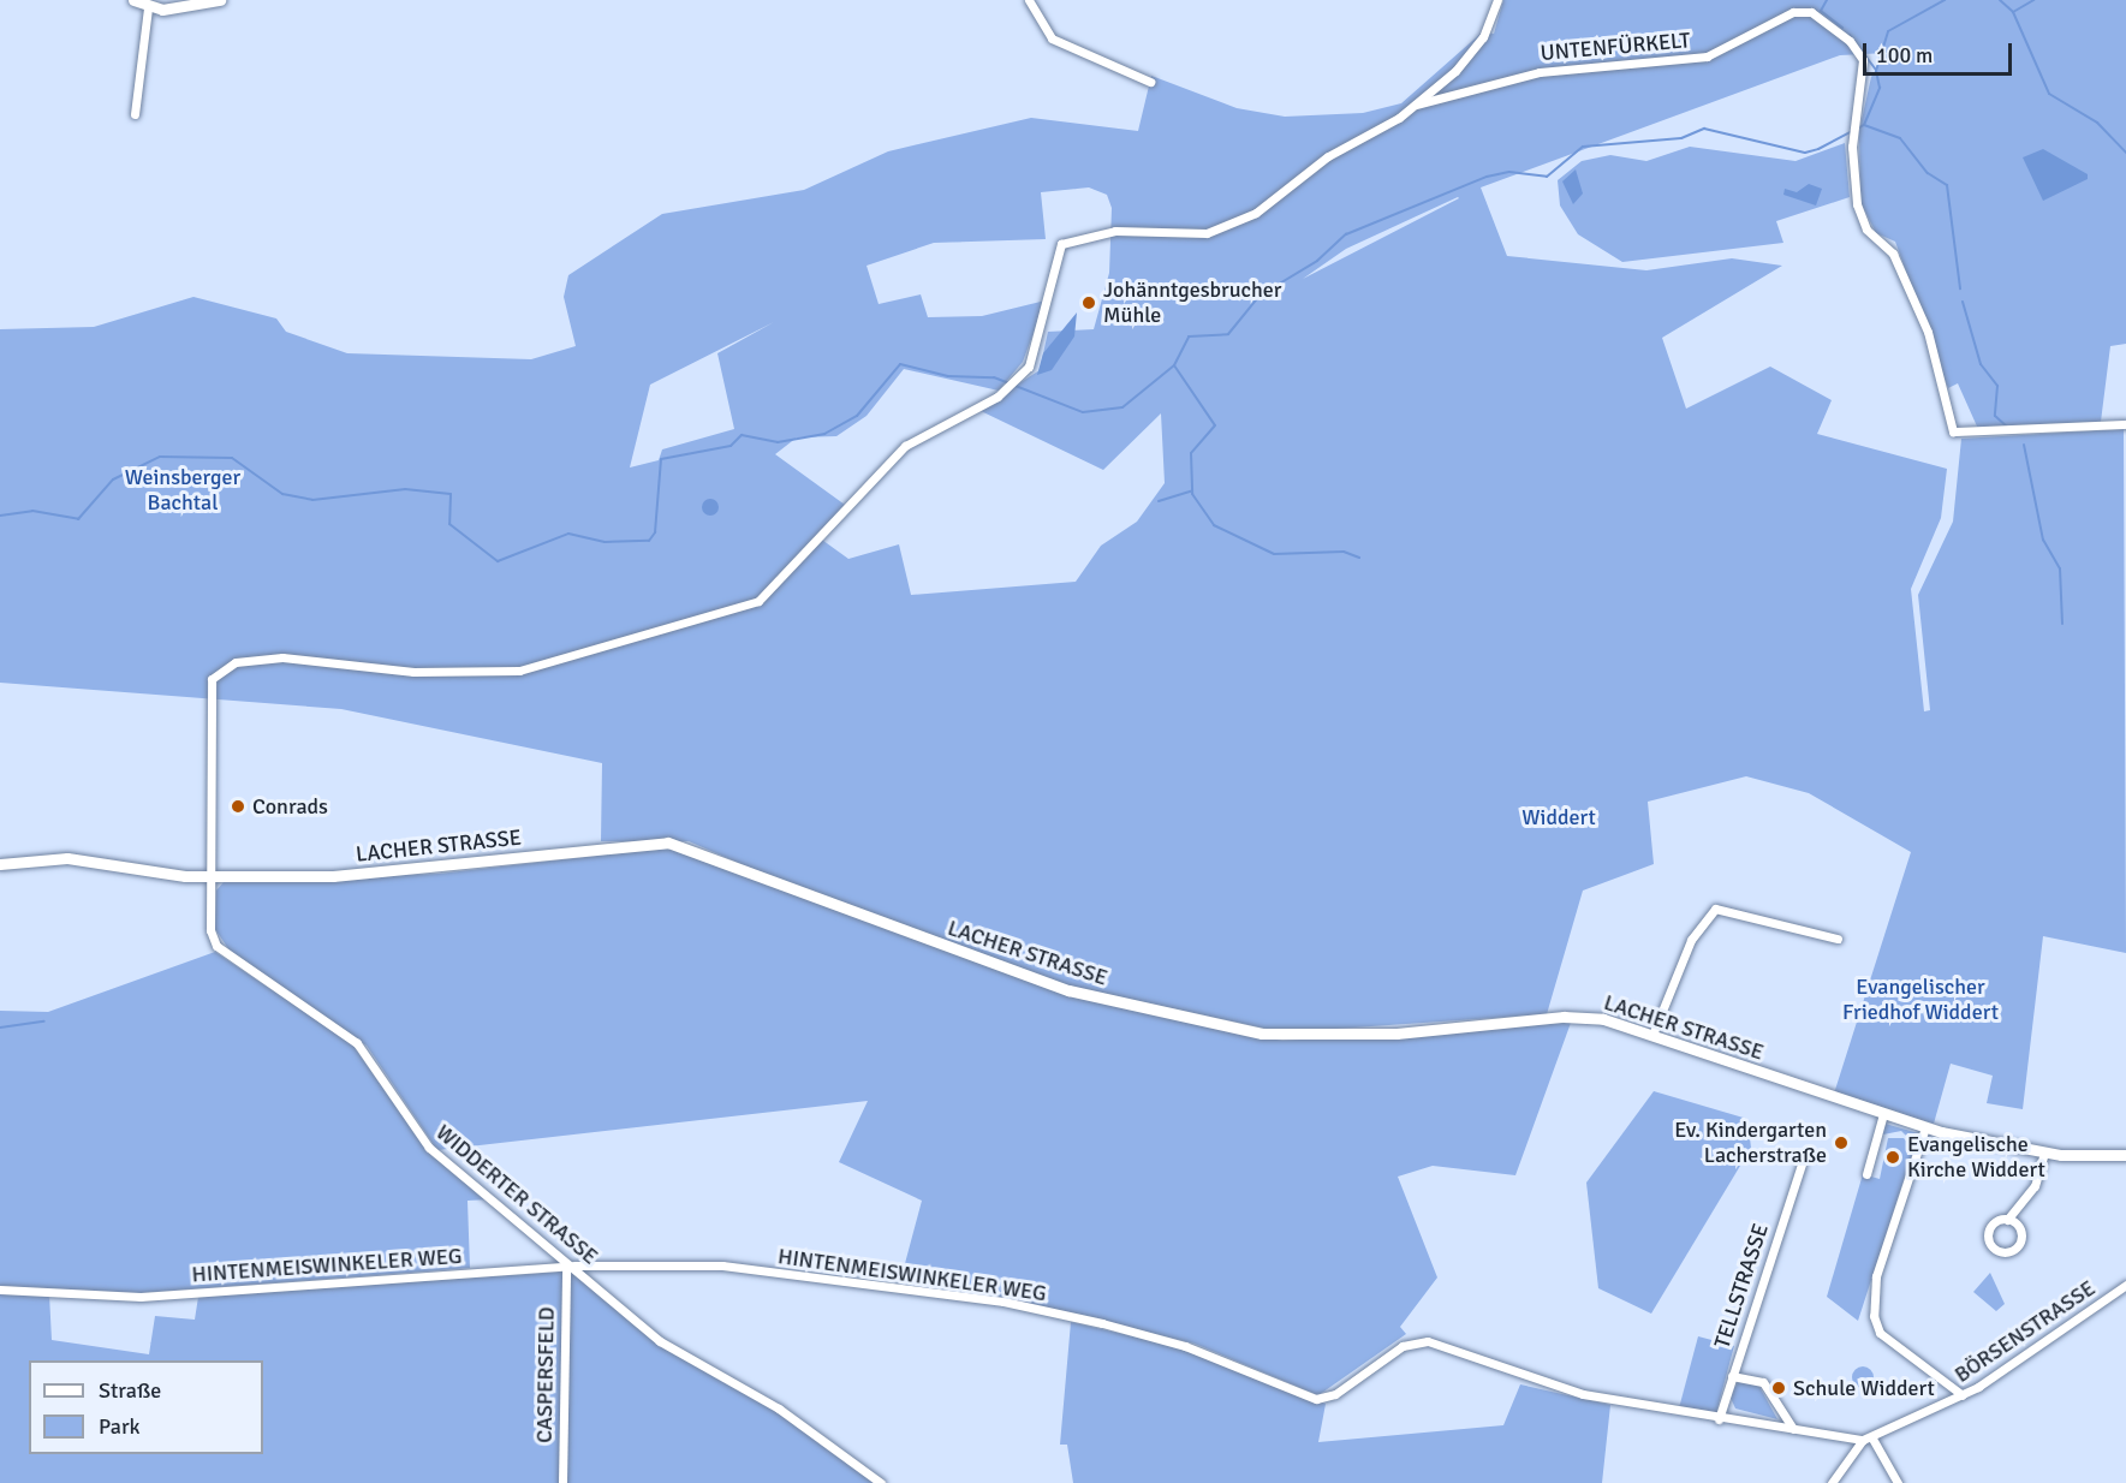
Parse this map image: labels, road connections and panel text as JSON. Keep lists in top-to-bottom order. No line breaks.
{"streets":{"street":["UNTENFÜRKELT","LACHER STRASSE","WIDDERTER STRASSE","HINTENMEISWINKELER WEG","TELLSTRASSE","BÖRSENSTRASSE","CASPERSFELD"]},"crossings":[["LACHER STRASSE","WIDDERTER STRASSE"],["WIDDERTER STRASSE","HINTENMEISWINKELER WEG"],["WIDDERTER STRASSE","CASPERSFELD"],["HINTENMEISWINKELER WEG","TELLSTRASSE"],["HINTENMEISWINKELER WEG","BÖRSENSTRASSE"],["HINTENMEISWINKELER WEG","CASPERSFELD"]],"parks":["Weinsberger Bachtal","Widdert","Evangelischer Friedhof Widdert"],"places":["Johänntgesbrucher Mühle","Conrads","Ev. Kindergarten Lacherstraße","Evangelische Kirche Widdert","Schule Widdert"],"legend":["Straße","Park"],"scale_bar":"100 m"}
